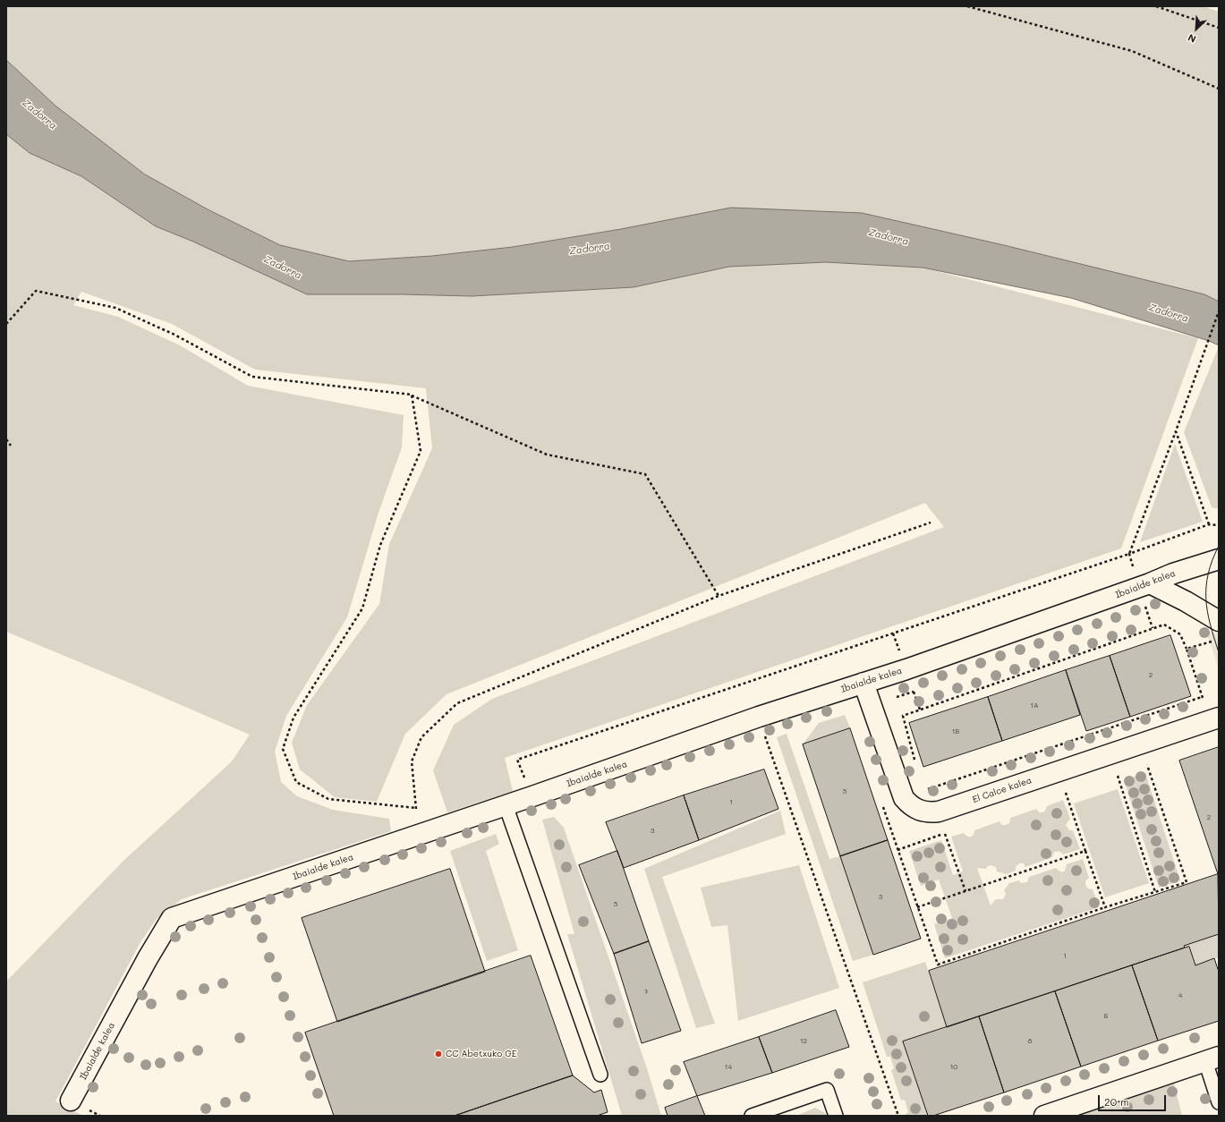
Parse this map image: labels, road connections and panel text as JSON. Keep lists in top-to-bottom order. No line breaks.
{"streets":{"street":["Ibaialde kalea","El Calce kalea"]},"crossings":[["Ibaialde kalea","El Calce kalea"]],"water":["Zadorra"],"places":["CC Abetxuko GE"],"house_numbers":["2","1A","1B","5","1","2","3","3","5","1","7","4","6","12","8","14","10"],"scale_bar":"20 m","north":"bottom left"}
